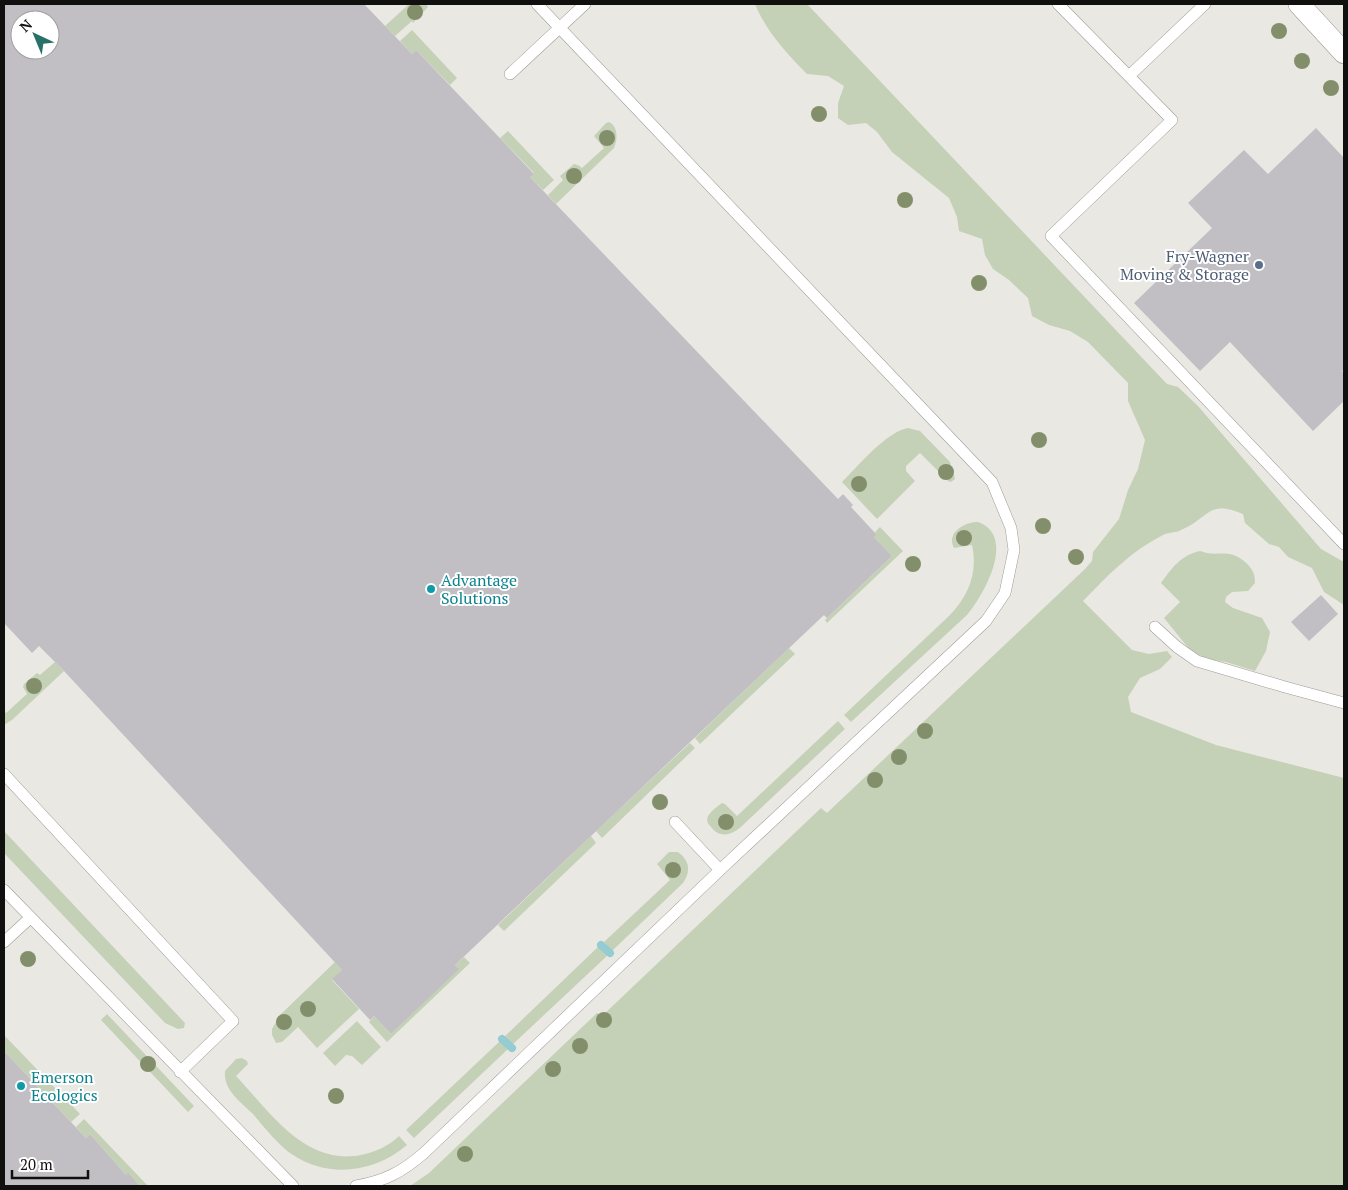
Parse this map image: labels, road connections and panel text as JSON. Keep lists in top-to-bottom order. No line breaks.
{"places":["Fry-Wagner Moving & Storage","Advantage Solutions","Emerson Ecologics"],"scale_bar":"20 m","north":"top left"}
